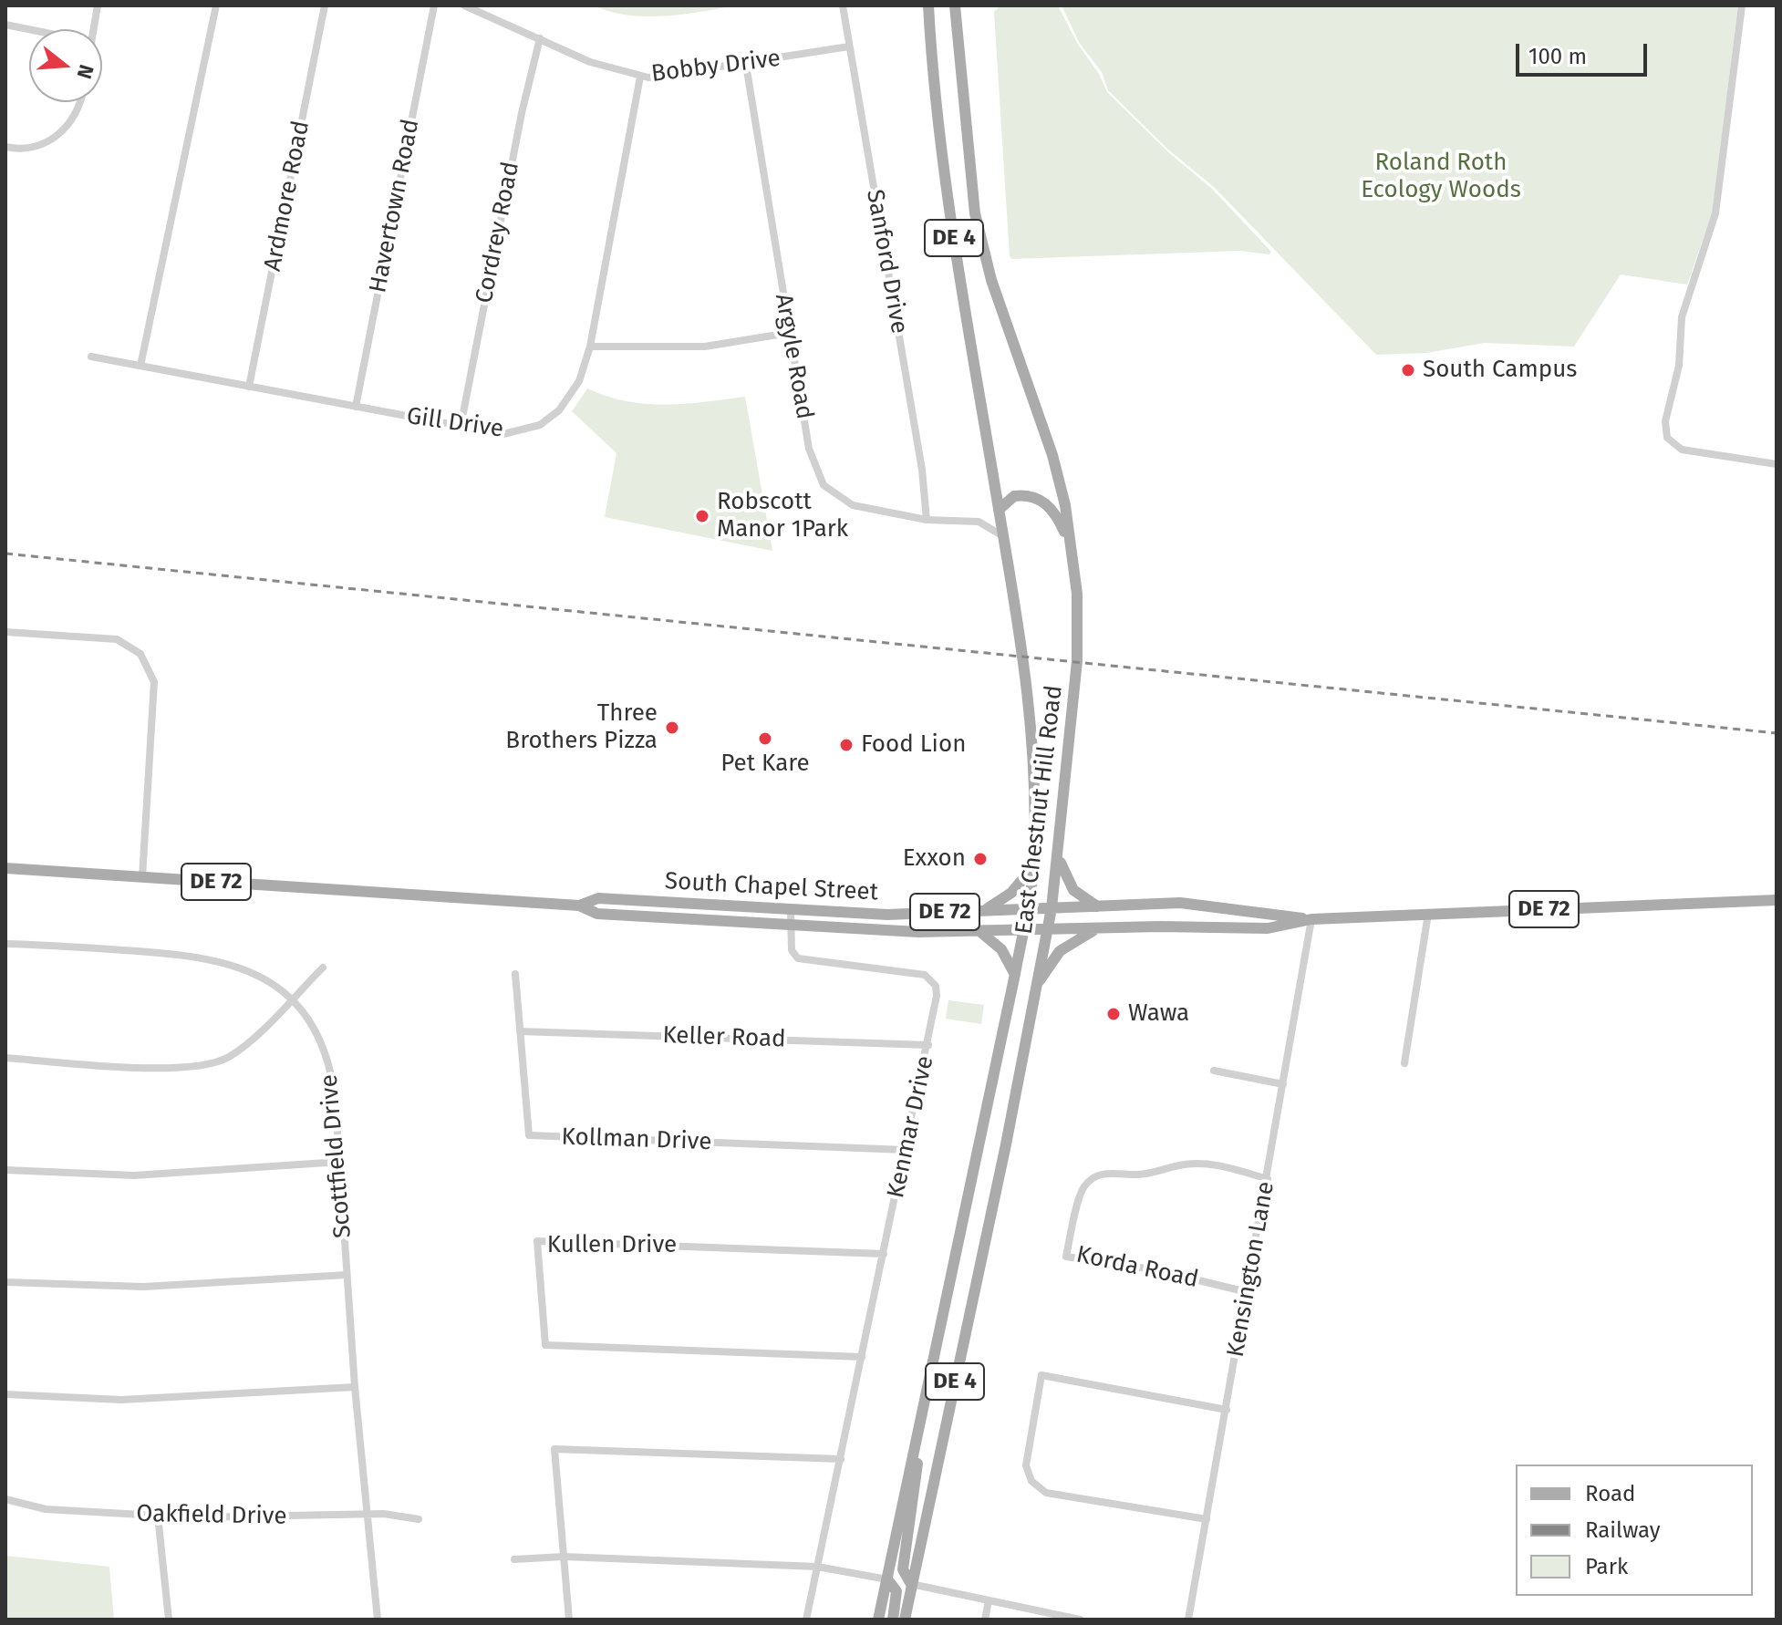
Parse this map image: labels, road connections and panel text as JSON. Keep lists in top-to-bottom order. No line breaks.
{"streets":{"main road":["DE 4","East Chestnut Hill Road","DE 72","South Chapel Street"],"street":["Bobby Drive","Ardmore Road","Havertown Road","Cordrey Road","Sanford Drive","Argyle Road","Gill Drive","Keller Road","Kenmar Drive","Kollman Drive","Scottfield Drive","Kullen Drive","Korda Road","Kensington Lane","Oakfield Drive"]},"crossings":[["Bobby Drive","Cordrey Road"],["Bobby Drive","Sanford Drive"],["Bobby Drive","Argyle Road"],["Bobby Drive","Gill Drive"],["Ardmore Road","Gill Drive"],["Havertown Road","Gill Drive"],["Cordrey Road","Gill Drive"],["Sanford Drive","Argyle Road"],["Argyle Road","East Chestnut Hill Road"],["East Chestnut Hill Road","South Chapel Street"],["South Chapel Street","Kenmar Drive"],["South Chapel Street","Kensington Lane"],["Keller Road","Kenmar Drive"],["Keller Road","Kollman Drive"],["Kenmar Drive","Kollman Drive"],["Kenmar Drive","Kullen Drive"],["Scottfield Drive","Oakfield Drive"],["Korda Road","Kensington Lane"]],"parks":["Roland Roth Ecology Woods"],"places":["South Campus","Robscott Manor 1Park","Three Brothers Pizza","Pet Kare","Food Lion","Exxon","Wawa"],"legend":["Road","Railway","Park"],"scale_bar":"100 m","north":"right"}
